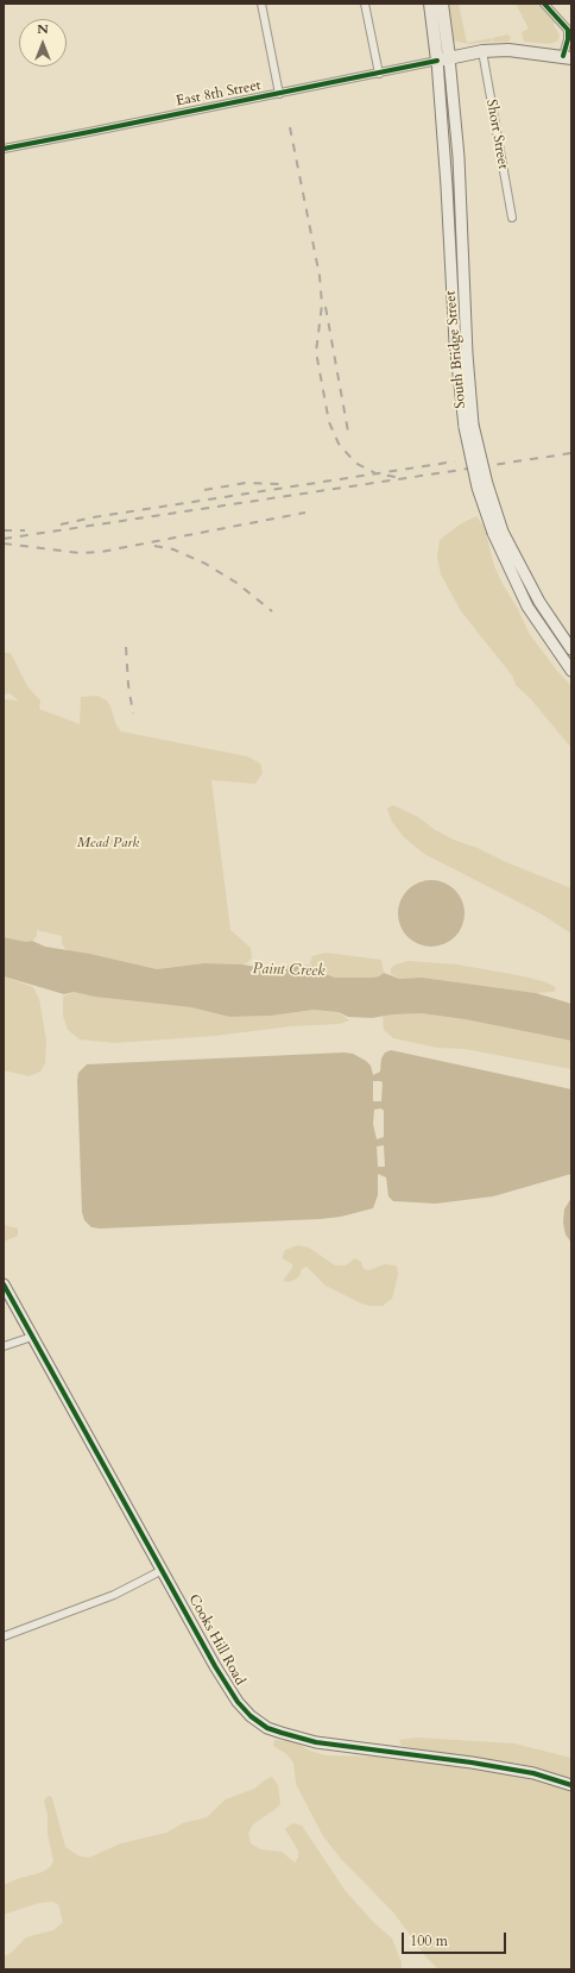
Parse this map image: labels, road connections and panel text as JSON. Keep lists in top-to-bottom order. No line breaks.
{"streets":{"main road":["South Bridge Street","Cooks Hill Road"],"street":["East 8th Street","Short Street"]},"crossings":[["East 8th Street","South Bridge Street"]],"water":["Paint Creek"],"parks":["Mead Park"],"scale_bar":"100 m","north":"top"}
